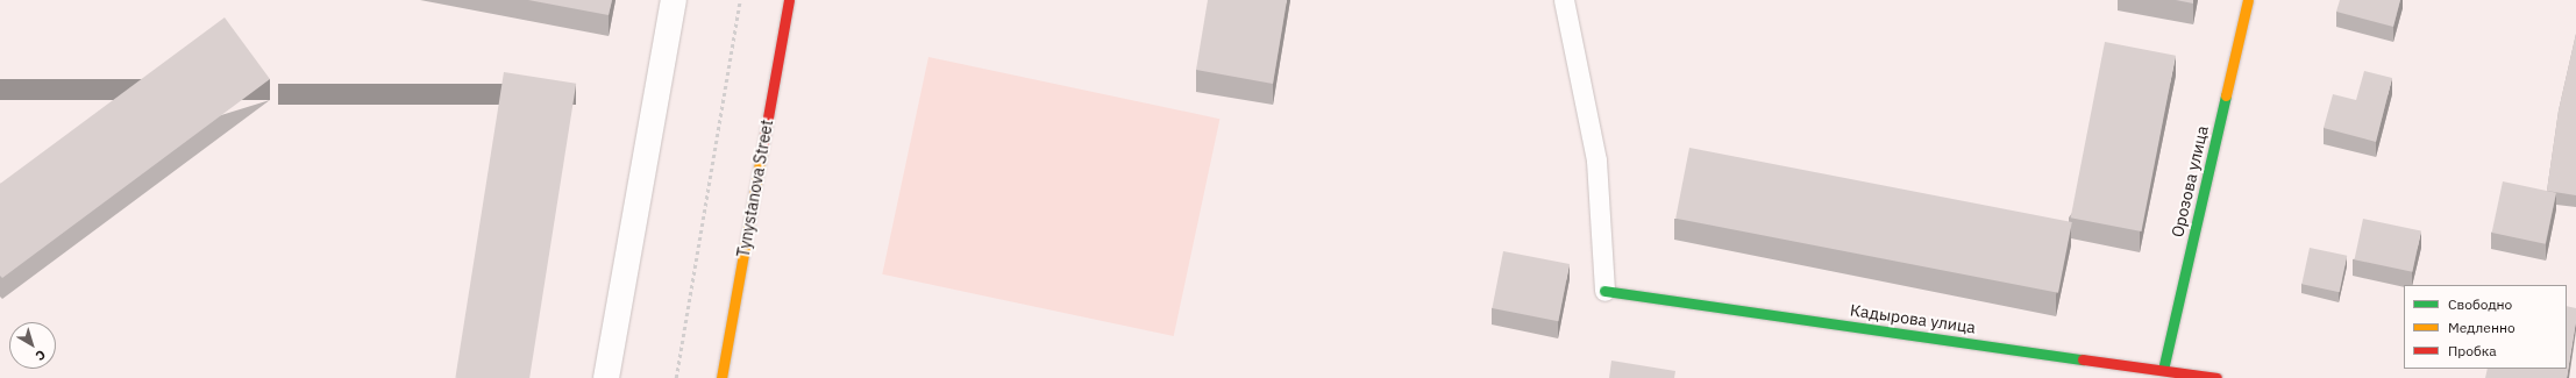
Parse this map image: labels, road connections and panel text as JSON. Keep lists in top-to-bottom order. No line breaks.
{"streets":{"street":["Орозова улица","Tynystanova Street","Кадырова улица"]},"crossings":[["Орозова улица","Кадырова улица"]],"legend":["Свободно","Медленно","Пробка"],"north":"bottom right"}
